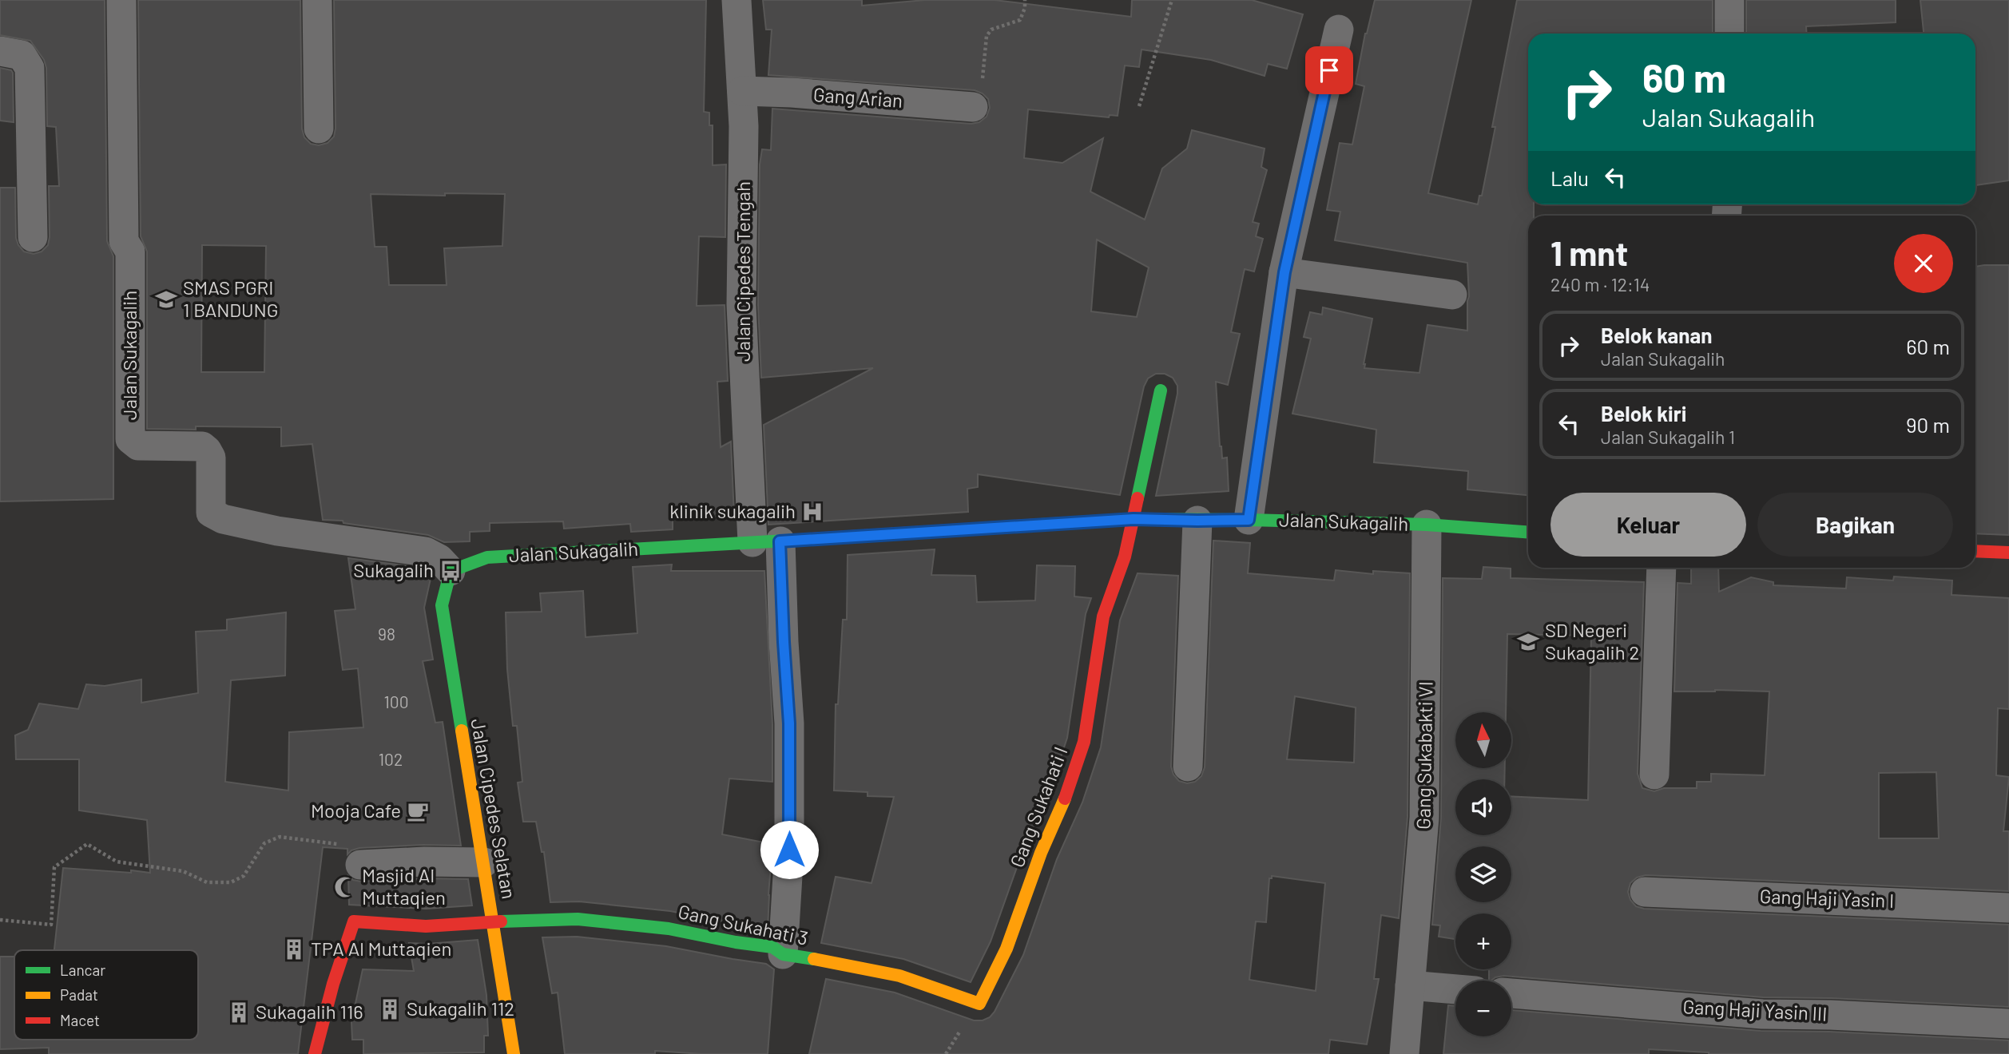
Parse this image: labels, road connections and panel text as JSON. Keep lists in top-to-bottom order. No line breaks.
{"streets":{"street":["Gang Arian","Jalan Cipedes Tengah","Jalan Sukagalih","Gang Sukabakti VI","Gang Sukahati I","Jalan Cipedes Selatan","Gang Haji Yasin I","Gang Sukahati 3","Gang Haji Yasin III"]},"crossings":[["Gang Arian","Jalan Cipedes Tengah"],["Jalan Cipedes Tengah","Jalan Sukagalih"],["Jalan Cipedes Tengah","Gang Sukahati 3"],["Jalan Sukagalih","Gang Sukabakti VI"],["Jalan Sukagalih","Gang Sukahati I"],["Jalan Sukagalih","Jalan Cipedes Selatan"],["Gang Sukahati I","Gang Sukahati 3"],["Jalan Cipedes Selatan","Gang Sukahati 3"]],"places":{"school or university":["SMAS PGRI 1 BANDUNG","SD Negeri Sukagalih 2"],"hospital":["klinik sukagalih"],"bus stop":["Sukagalih"],"cafe":["Mooja Cafe"],"mosque":["Masjid Al Muttaqien"],"building":["TPA Al Muttaqien","Sukagalih 112","Sukagalih 116"]},"house_numbers":["98","100","102"],"legend":["Lancar","Padat","Macet"],"north":"top","page":{"turn":["60 m","Jalan Sukagalih"],"then":"Lalu","heading":["1 mnt","240 m · 12:14"],"list":[{"name":"Belok kanan","note":"Jalan Sukagalih","value":"60 m"},{"name":"Belok kiri","note":"Jalan Sukagalih 1","value":"90 m"}],"buttons":["Keluar","Bagikan"],"map_buttons":["+","−"]}}
